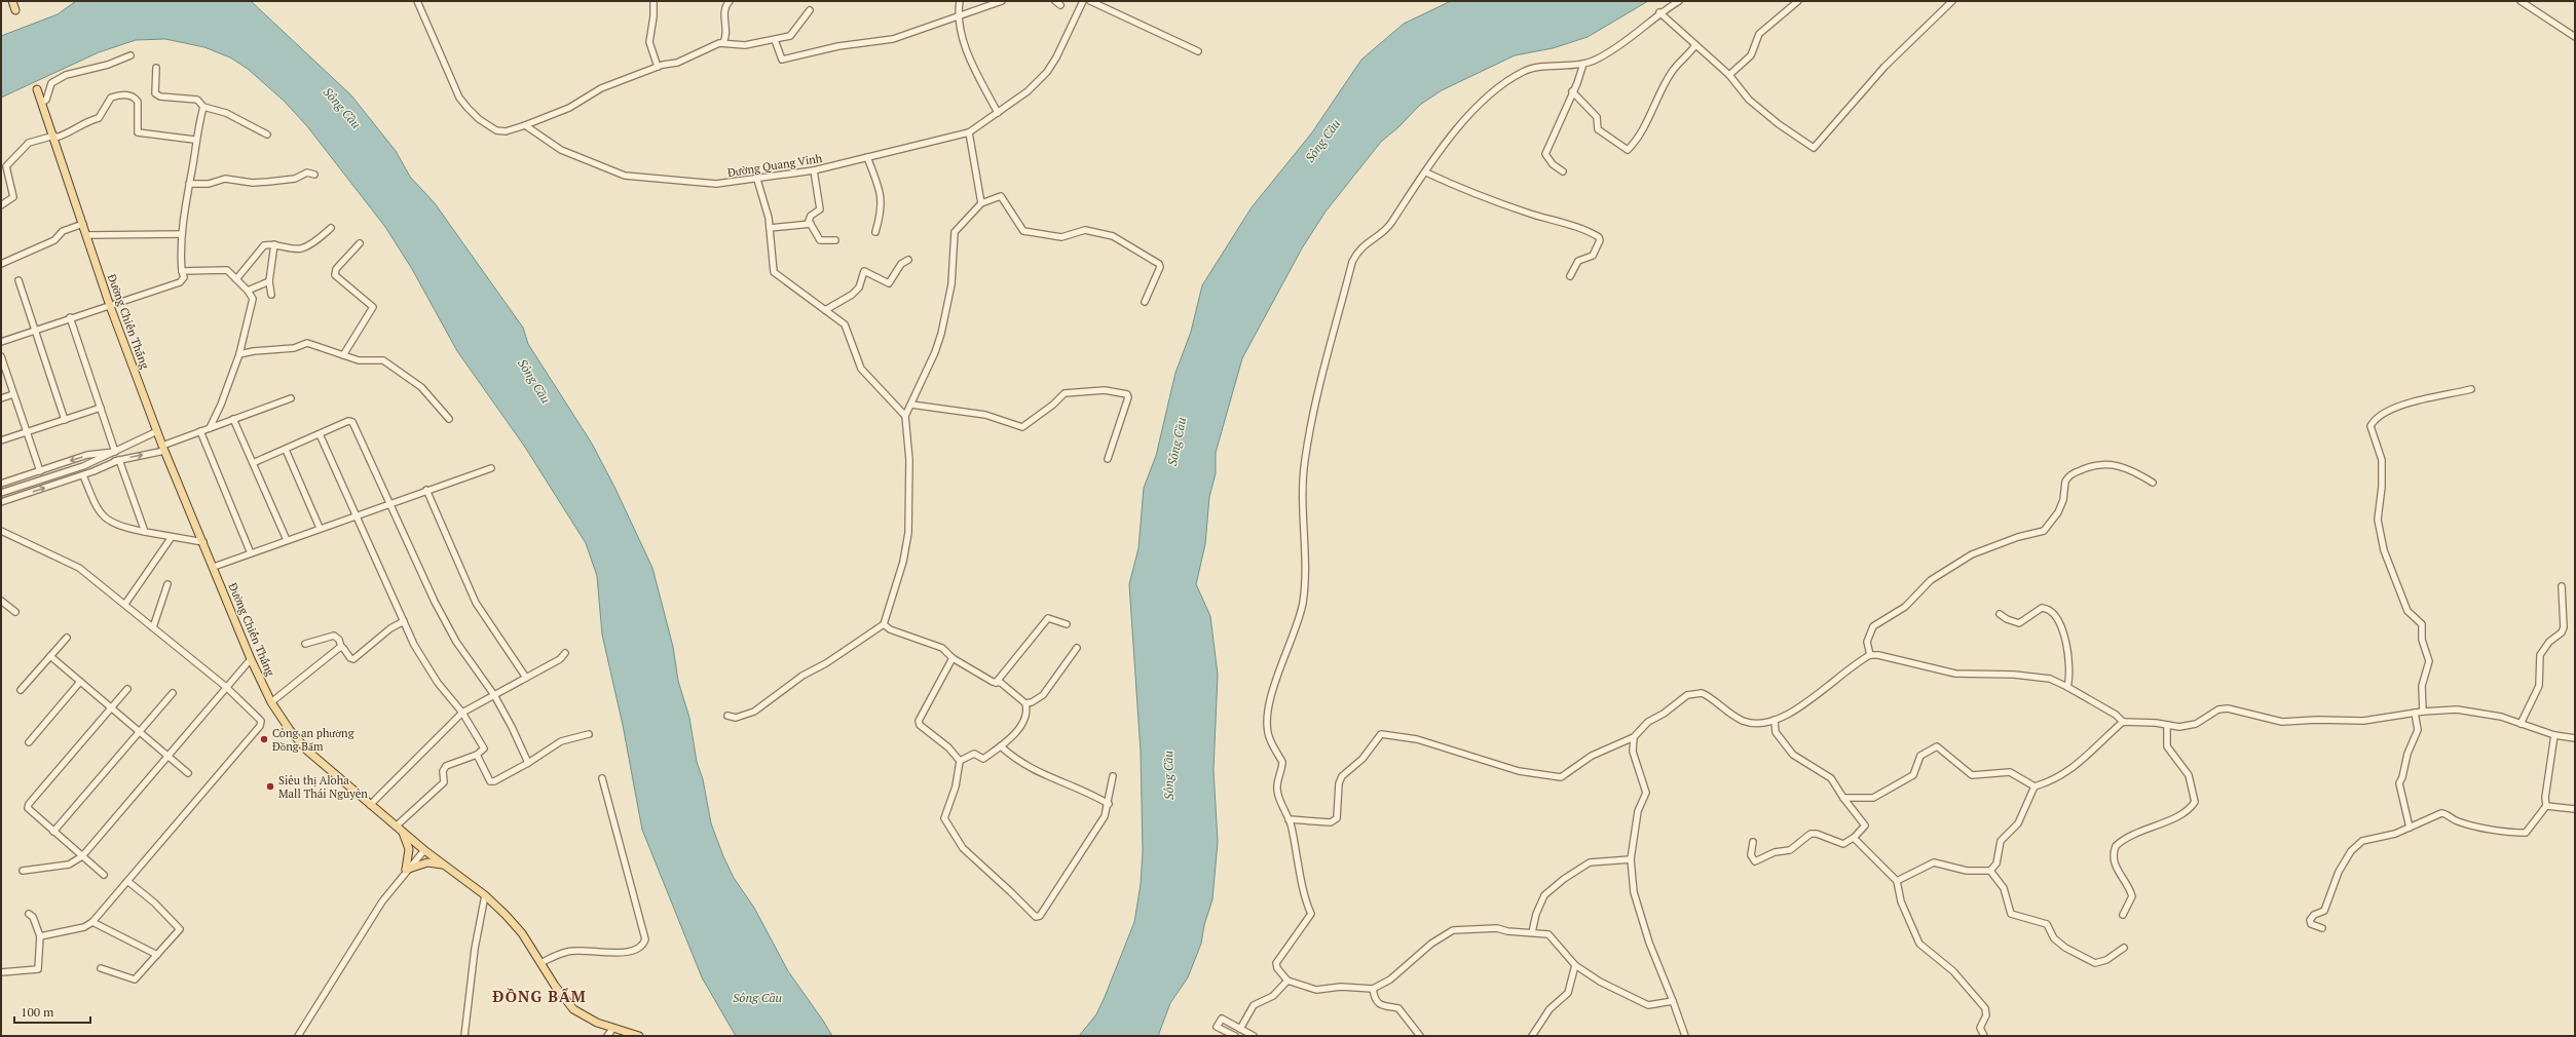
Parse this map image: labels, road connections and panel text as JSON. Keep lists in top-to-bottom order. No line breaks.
{"streets":{"main road":["Đường Chiến Thắng"],"street":["Đường Quang Vinh"]},"districts":["ĐỒNG BẨM"],"water":["Sông Cầu"],"places":["Công an phường Đồng Bẩm","Siêu thị Aloha Mall Thái Nguyên"],"scale_bar":"100 m"}
